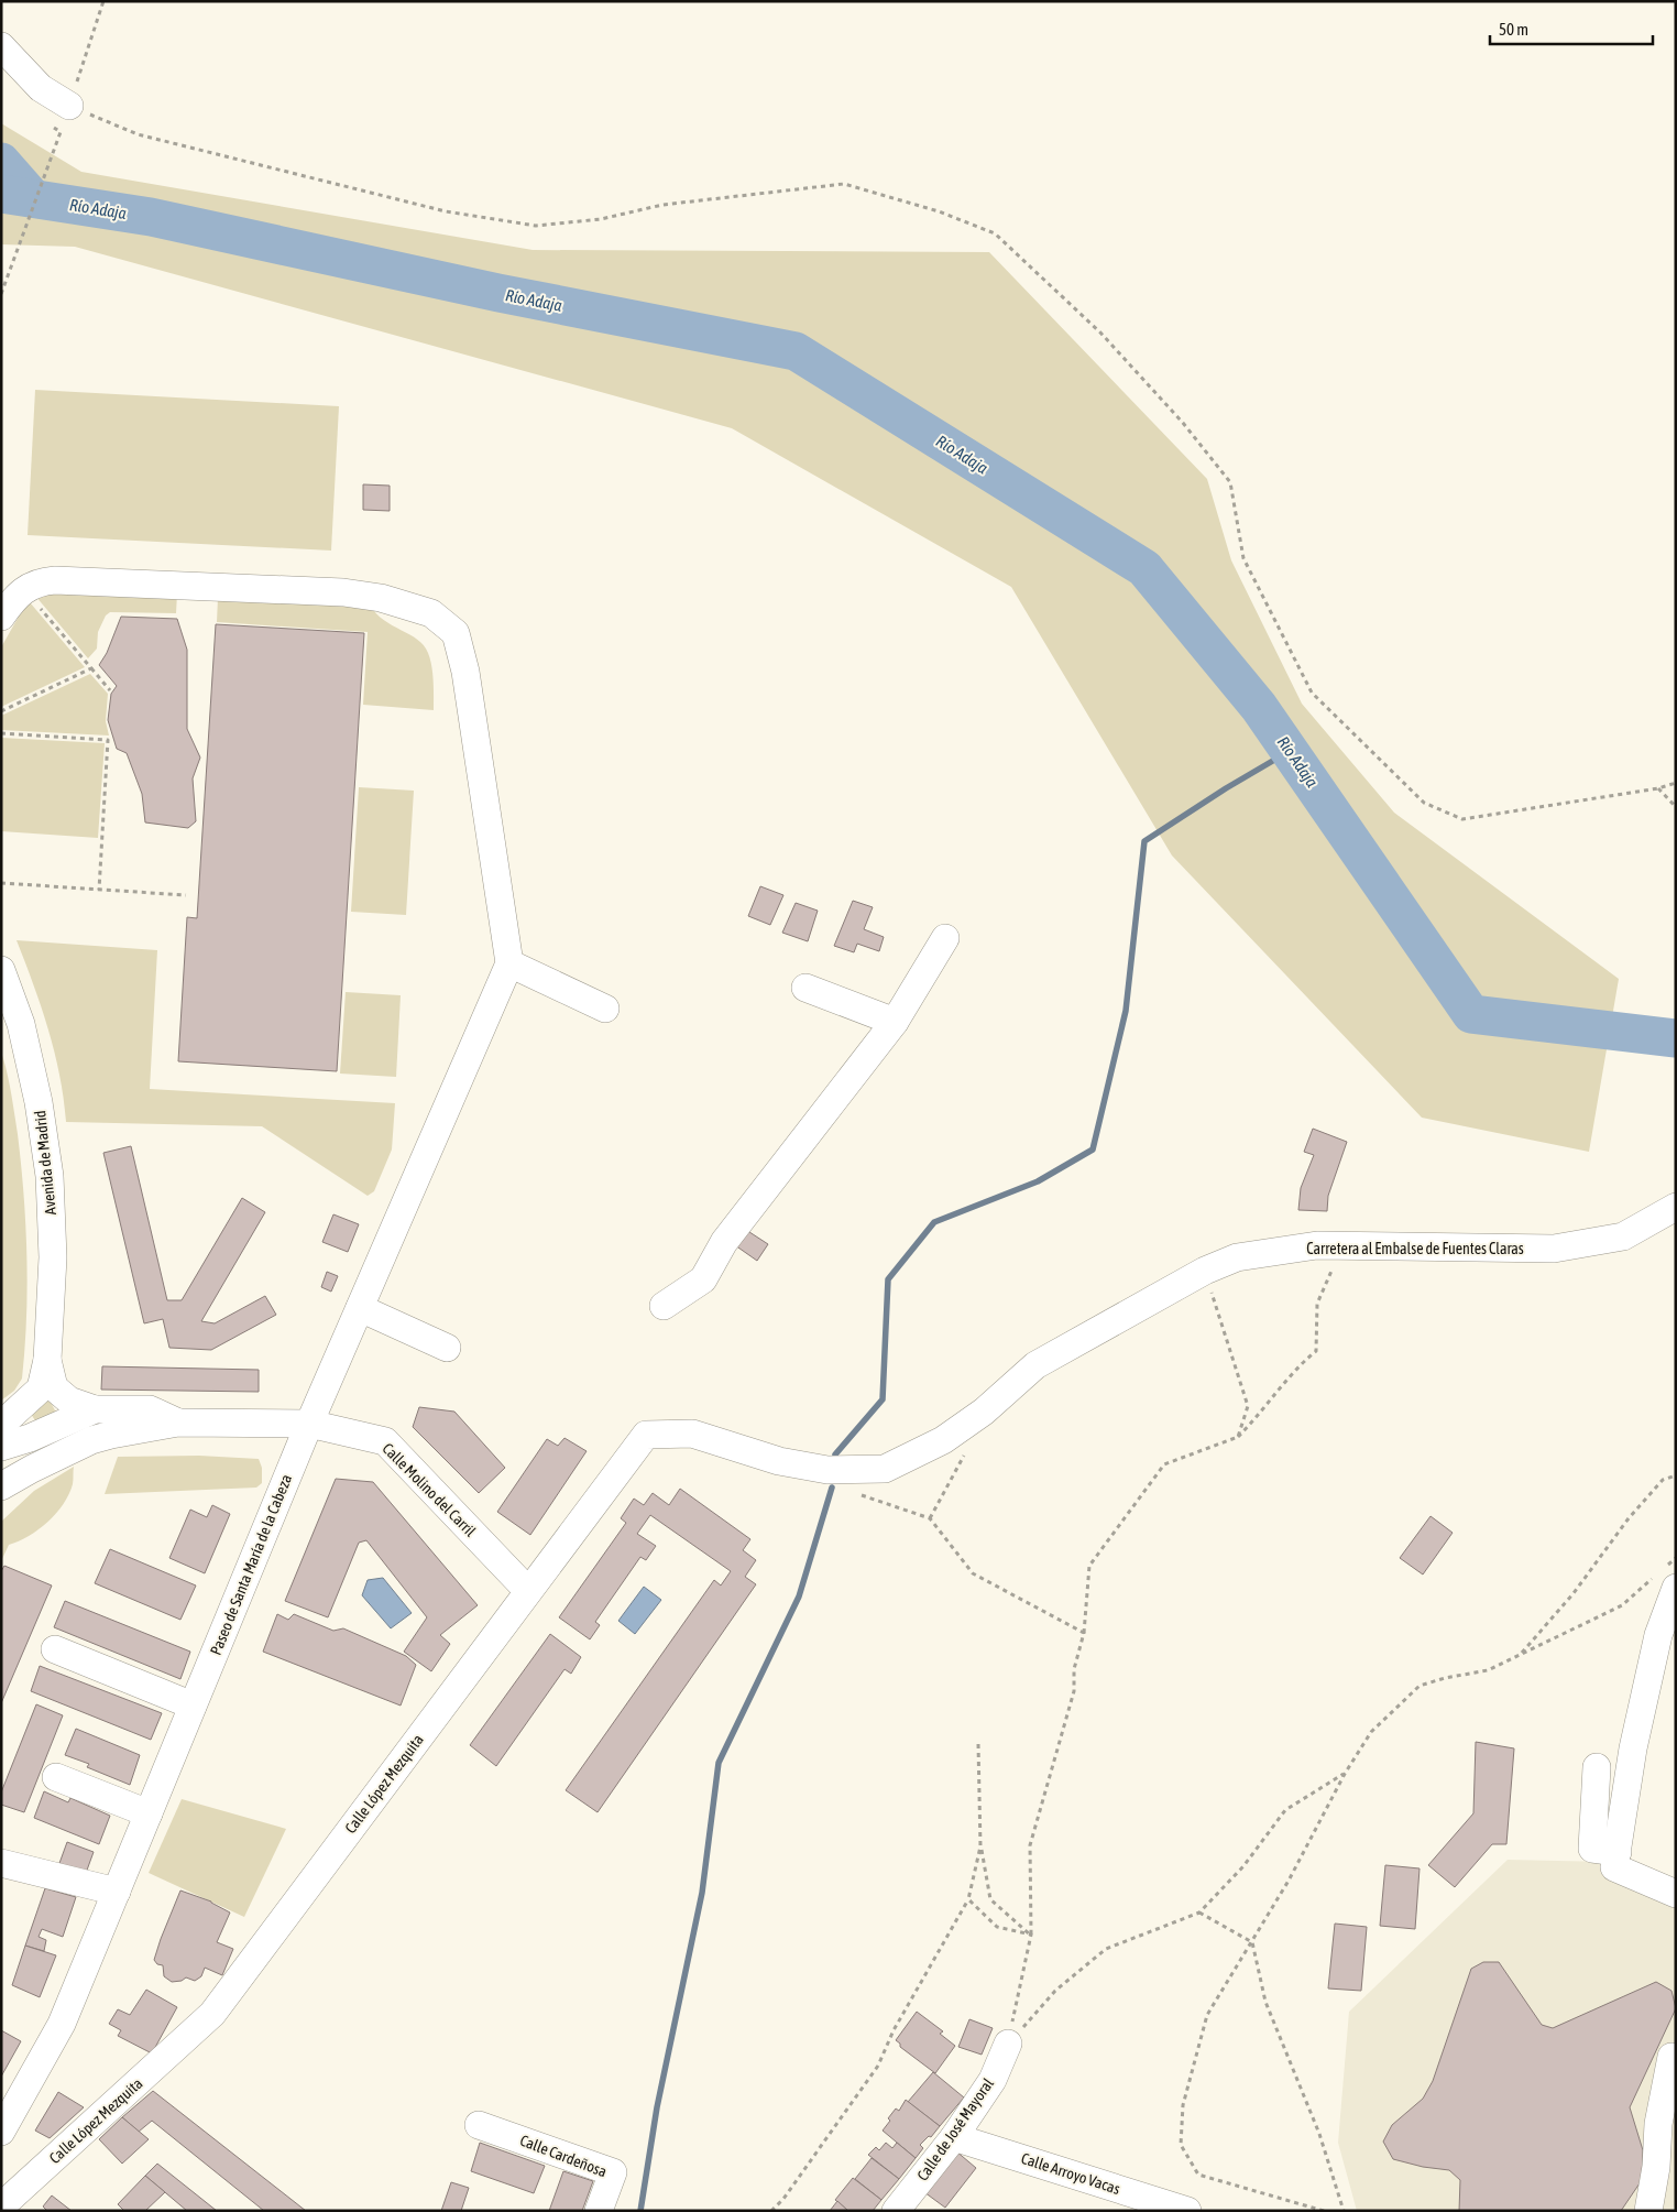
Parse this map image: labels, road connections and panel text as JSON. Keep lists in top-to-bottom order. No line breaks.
{"streets":{"street":["Avenida de Madrid","Carretera al Embalse de Fuentes Claras","Calle Molino del Carril","Paseo de Santa María de la Cabeza","Calle López Mezquita","Calle de José Mayoral","Calle Cardeñosa","Calle Arroyo Vacas"]},"crossings":[["Avenida de Madrid","Calle Molino del Carril"],["Carretera al Embalse de Fuentes Claras","Calle López Mezquita"],["Calle Molino del Carril","Paseo de Santa María de la Cabeza"],["Calle Molino del Carril","Calle López Mezquita"],["Calle de José Mayoral","Calle Arroyo Vacas"]],"water":["Río Adaja"],"scale_bar":"50 m"}
